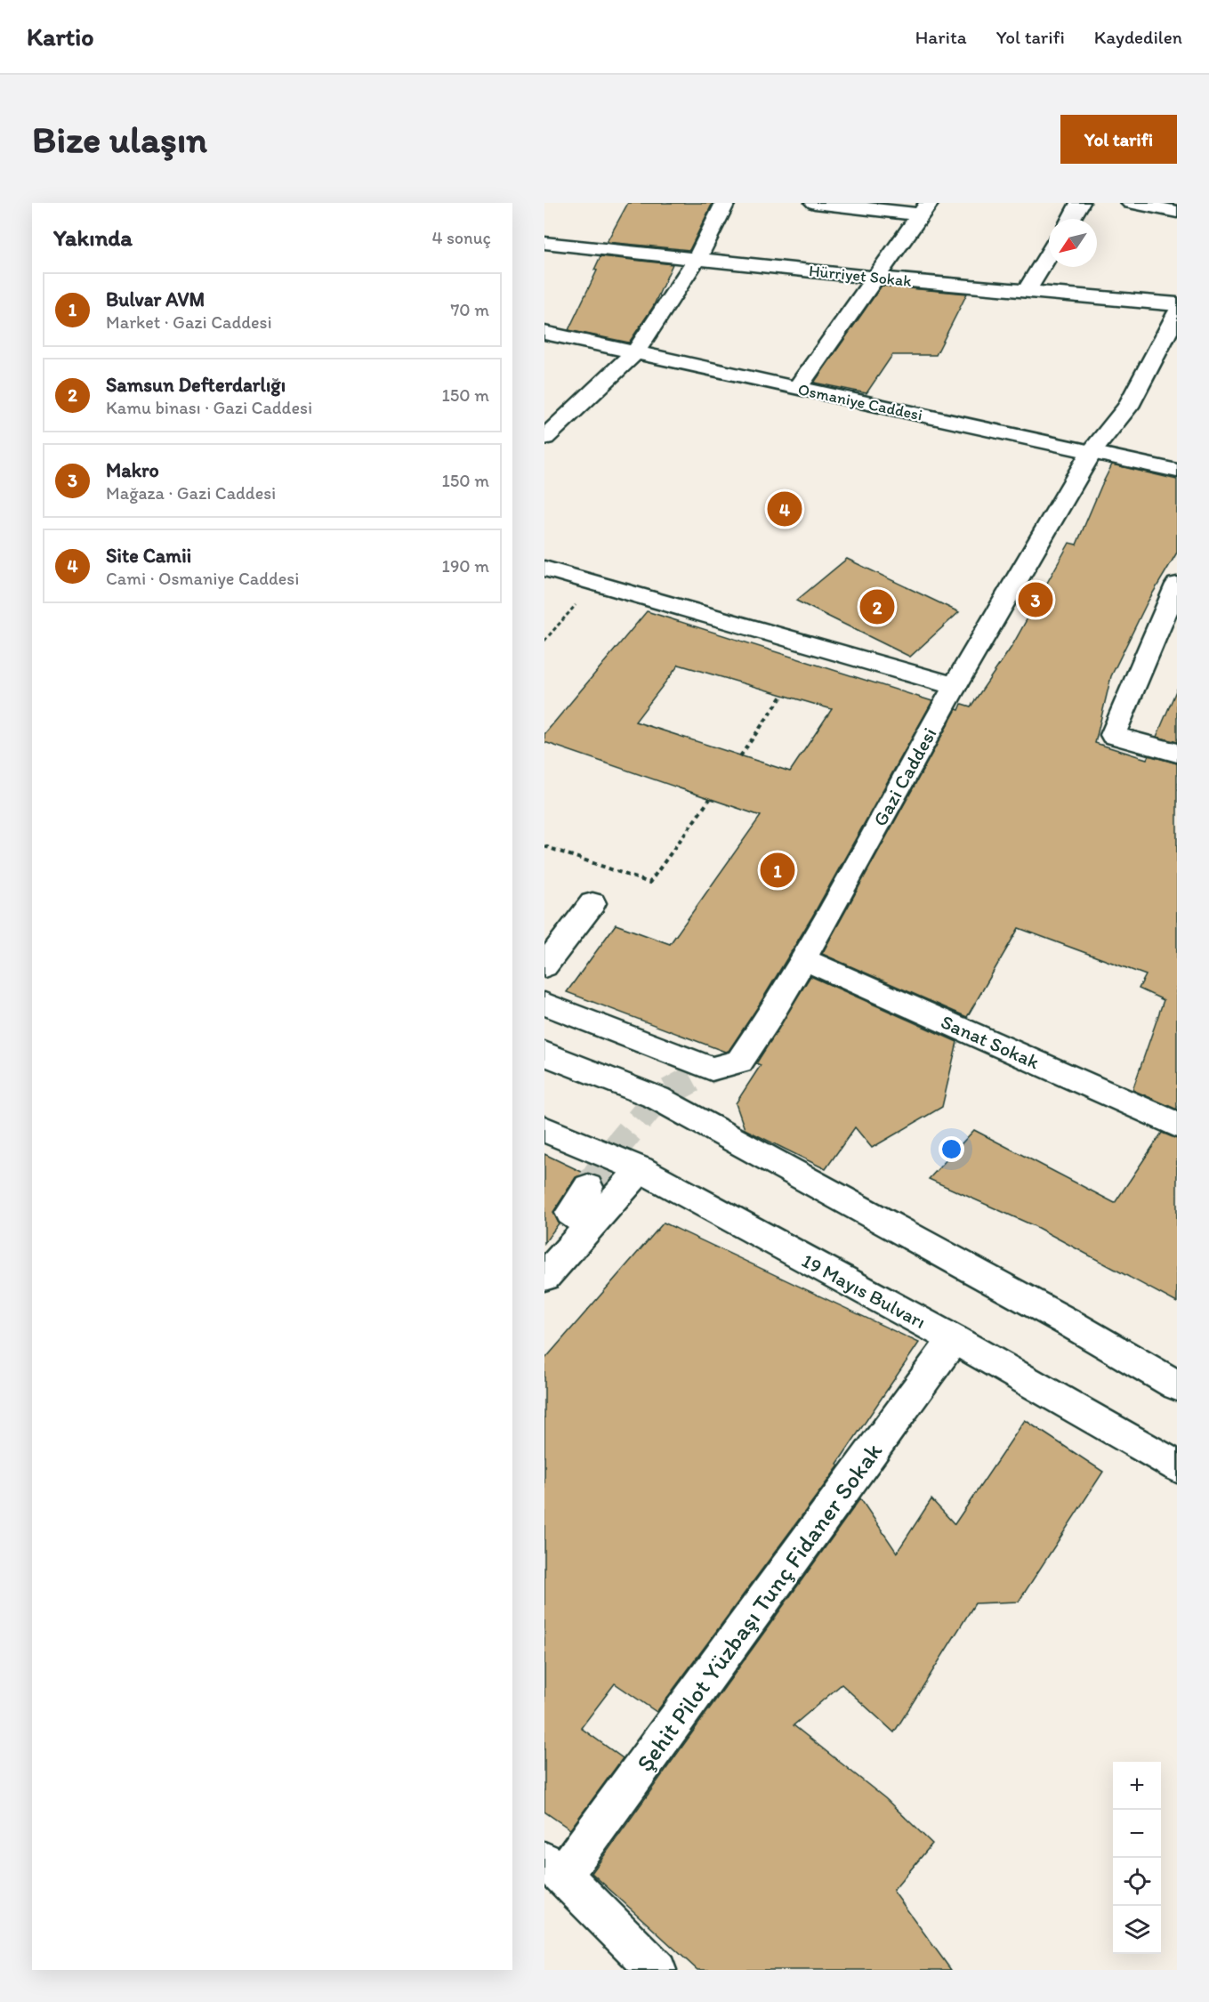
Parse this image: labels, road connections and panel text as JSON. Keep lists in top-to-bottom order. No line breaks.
{"streets":{"street":["Hürriyet Sokak","Osmaniye Caddesi","Gazi Caddesi","Sanat Sokak","19 Mayıs Bulvarı","Şehit Pilot Yüzbaşı Tunç Fidaner Sokak"]},"crossings":[["Osmaniye Caddesi","Gazi Caddesi"],["Gazi Caddesi","Sanat Sokak"],["19 Mayıs Bulvarı","Şehit Pilot Yüzbaşı Tunç Fidaner Sokak"]],"north":"bottom left","page":{"header":"Kartio","nav":["Harita","Yol tarifi","Kaydedilen"],"buttons":"Yol tarifi","title":"Bize ulaşın","heading":["Yakında","4 sonuç"],"list":[{"mark":"1","name":"Bulvar AVM","note":"Market · Gazi Caddesi","value":"70 m"},{"mark":"2","name":"Samsun Defterdarlığı","note":"Kamu binası · Gazi Caddesi","value":"150 m"},{"mark":"3","name":"Makro","note":"Mağaza · Gazi Caddesi","value":"150 m"},{"mark":"4","name":"Site Camii","note":"Cami · Osmaniye Caddesi","value":"190 m"}],"pins":["4","3","2","1"],"map_buttons":["+","−"]}}
